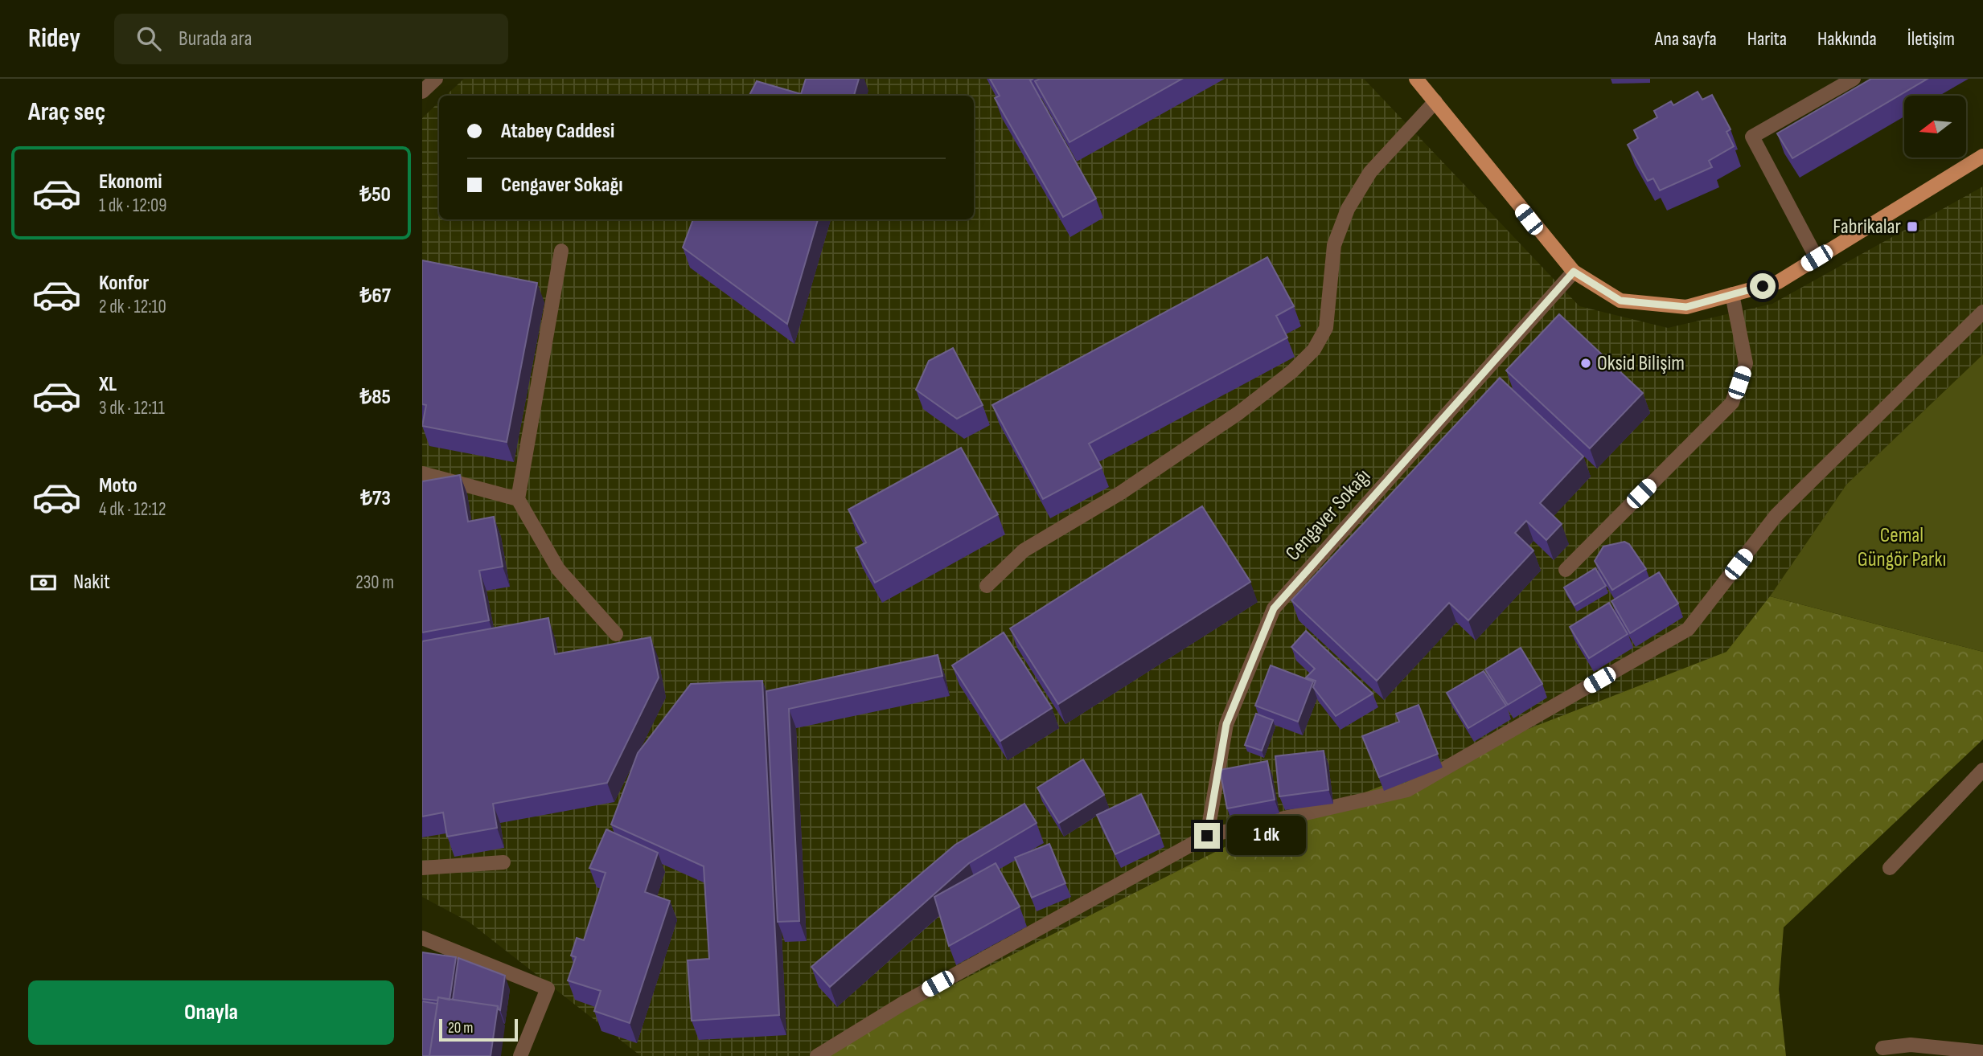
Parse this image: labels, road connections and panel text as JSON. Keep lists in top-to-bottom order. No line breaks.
{"streets":{"street":["Cengaver Sokağı"]},"parks":["Cemal Güngör Parkı"],"places":{"transit":["Fabrikalar"],"other":["Oksid Bilişim"]},"scale_bar":"20 m","north":"left","page":{"header":"Ridey","search":"Burada ara","nav":["Ana sayfa","Harita","Hakkında","İletişim"],"heading":"Araç seç","banner":["Atabey Caddesi","Cengaver Sokağı"],"list":[{"name":"Ekonomi","note":"1 dk · 12:09","value":"₺50"},{"name":"Konfor","note":"2 dk · 12:10","value":"₺67"},{"name":"XL","note":"3 dk · 12:11","value":"₺85"},{"name":"Moto","note":"4 dk · 12:12","value":"₺73"}],"pay":["Nakit","230 m"],"bubble":"1 dk","buttons":"Onayla","scale":"20 m"}}
